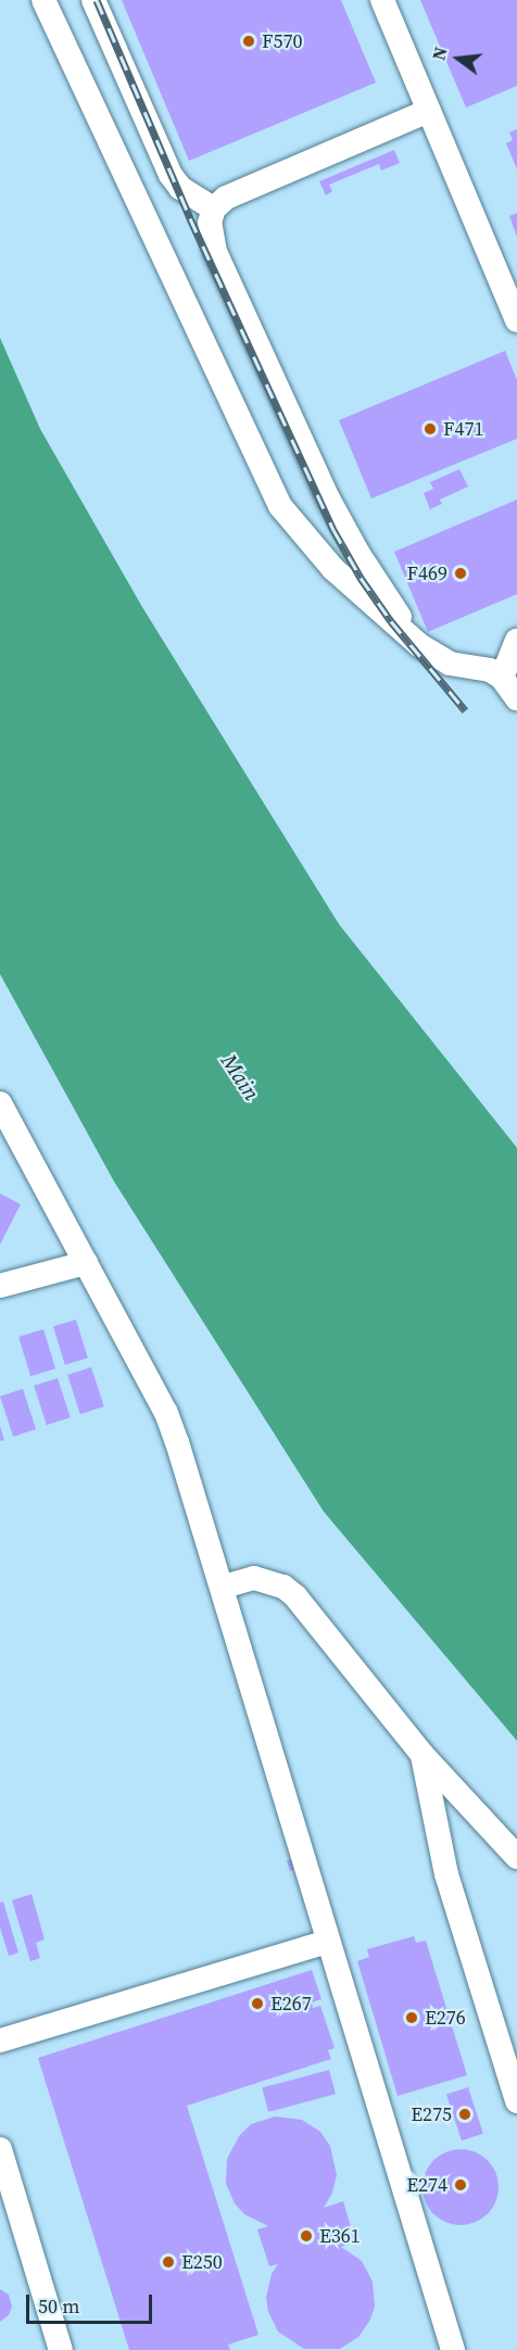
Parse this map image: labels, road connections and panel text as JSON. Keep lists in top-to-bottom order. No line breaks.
{"water":["Main"],"places":["F570","F471","F469","E267","E276","E275","E274","E361","E250"],"scale_bar":"50 m","north":"left"}
